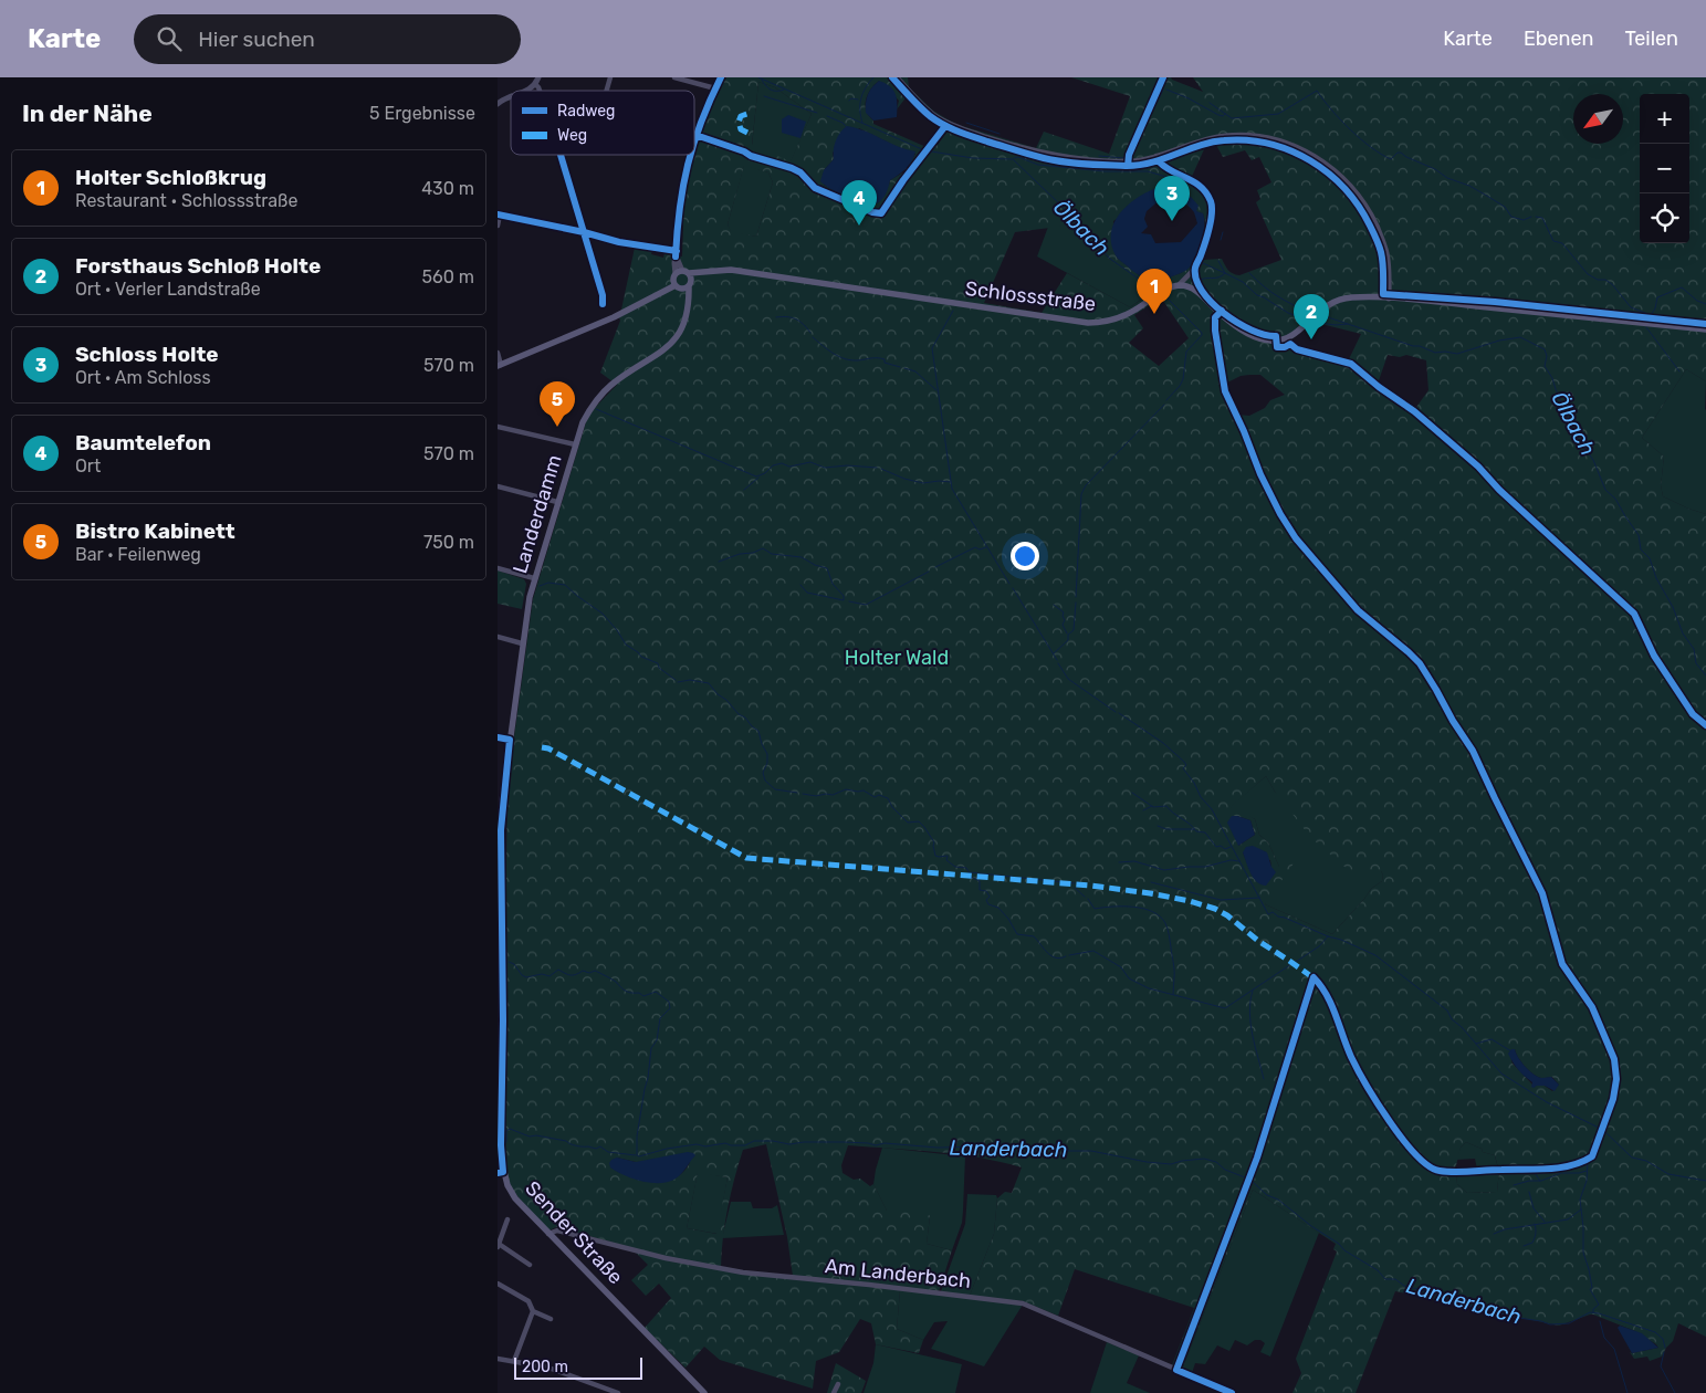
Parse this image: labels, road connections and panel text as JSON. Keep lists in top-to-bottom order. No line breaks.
{"streets":{"main road":["Schlossstraße","Landerdamm","Sender Straße"],"street":["Am Landerbach"]},"crossings":[["Schlossstraße","Landerdamm"],["Landerdamm","Sender Straße"],["Sender Straße","Am Landerbach"]],"water":["Ölbach","Landerbach"],"parks":["Holter Wald"],"legend":["Radweg","Weg"],"scale_bar":"200 m","north":"bottom left","page":{"header":"Karte","search":"Hier suchen","nav":["Karte","Ebenen","Teilen"],"heading":["In der Nähe","5 Ergebnisse"],"map_buttons":["+","−"],"list":[{"mark":"1","name":"Holter Schloßkrug","note":"Restaurant · Schlossstraße","value":"430 m"},{"mark":"2","name":"Forsthaus Schloß Holte","note":"Ort · Verler Landstraße","value":"560 m"},{"mark":"3","name":"Schloss Holte","note":"Ort · Am Schloss","value":"570 m"},{"mark":"4","name":"Baumtelefon","note":"Ort","value":"570 m"},{"mark":"5","name":"Bistro Kabinett","note":"Bar · Feilenweg","value":"750 m"}],"pins":["3","4","1","2","5"],"scale":"200 m"}}
